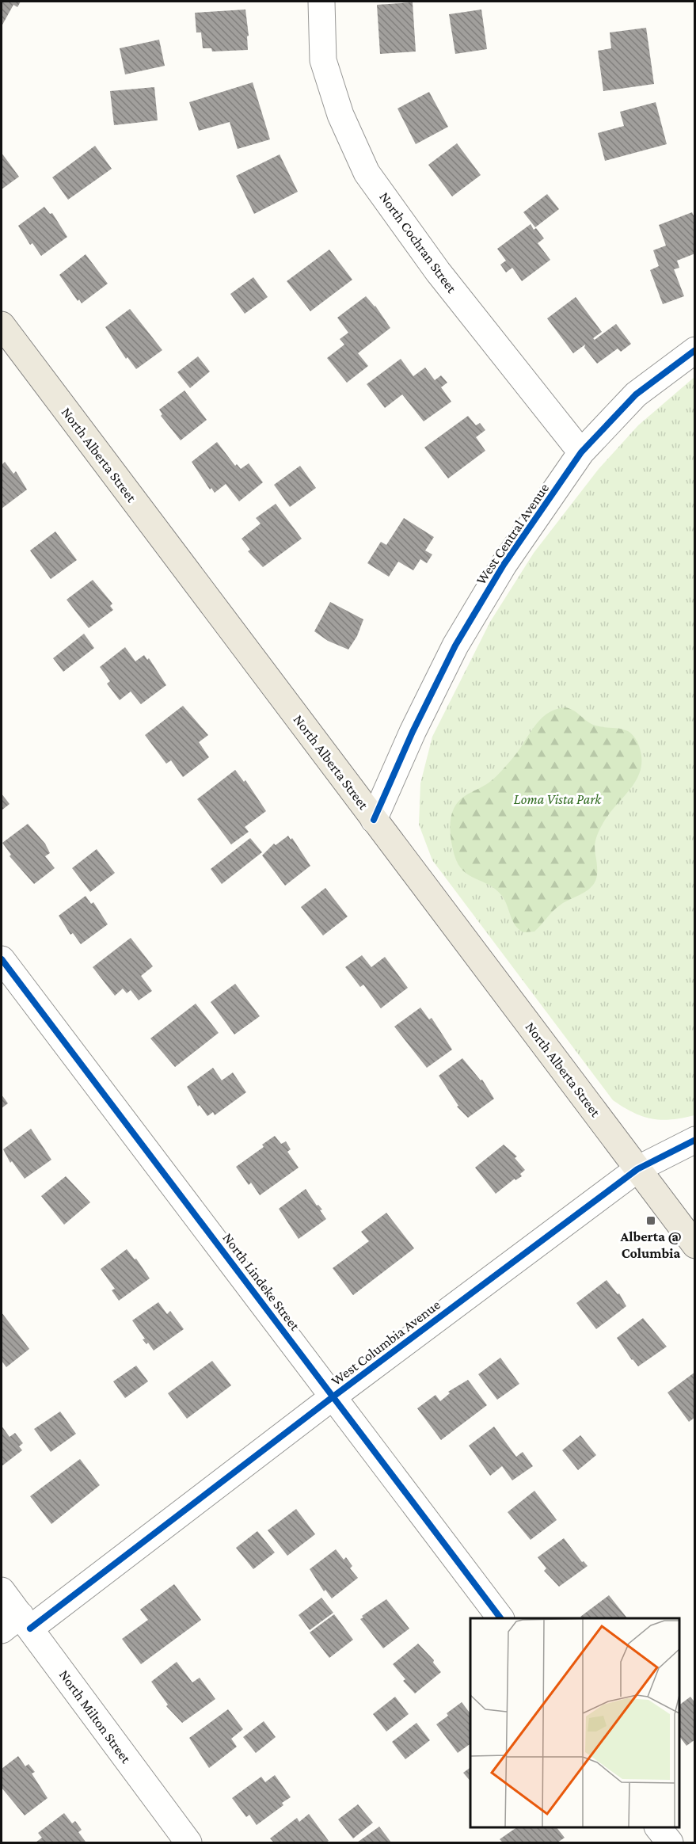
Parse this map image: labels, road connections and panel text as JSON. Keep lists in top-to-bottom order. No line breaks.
{"streets":{"main road":["North Alberta Street"],"street":["North Cochran Street","West Central Avenue","North Lindeke Street","West Columbia Avenue","North Milton Street"]},"crossings":[["North Cochran Street","West Central Avenue"],["North Alberta Street","West Central Avenue"],["North Alberta Street","West Columbia Avenue"],["North Lindeke Street","West Columbia Avenue"],["West Columbia Avenue","North Milton Street"]],"parks":["Loma Vista Park"],"places":{"transit":["Alberta @ Columbia"]}}
